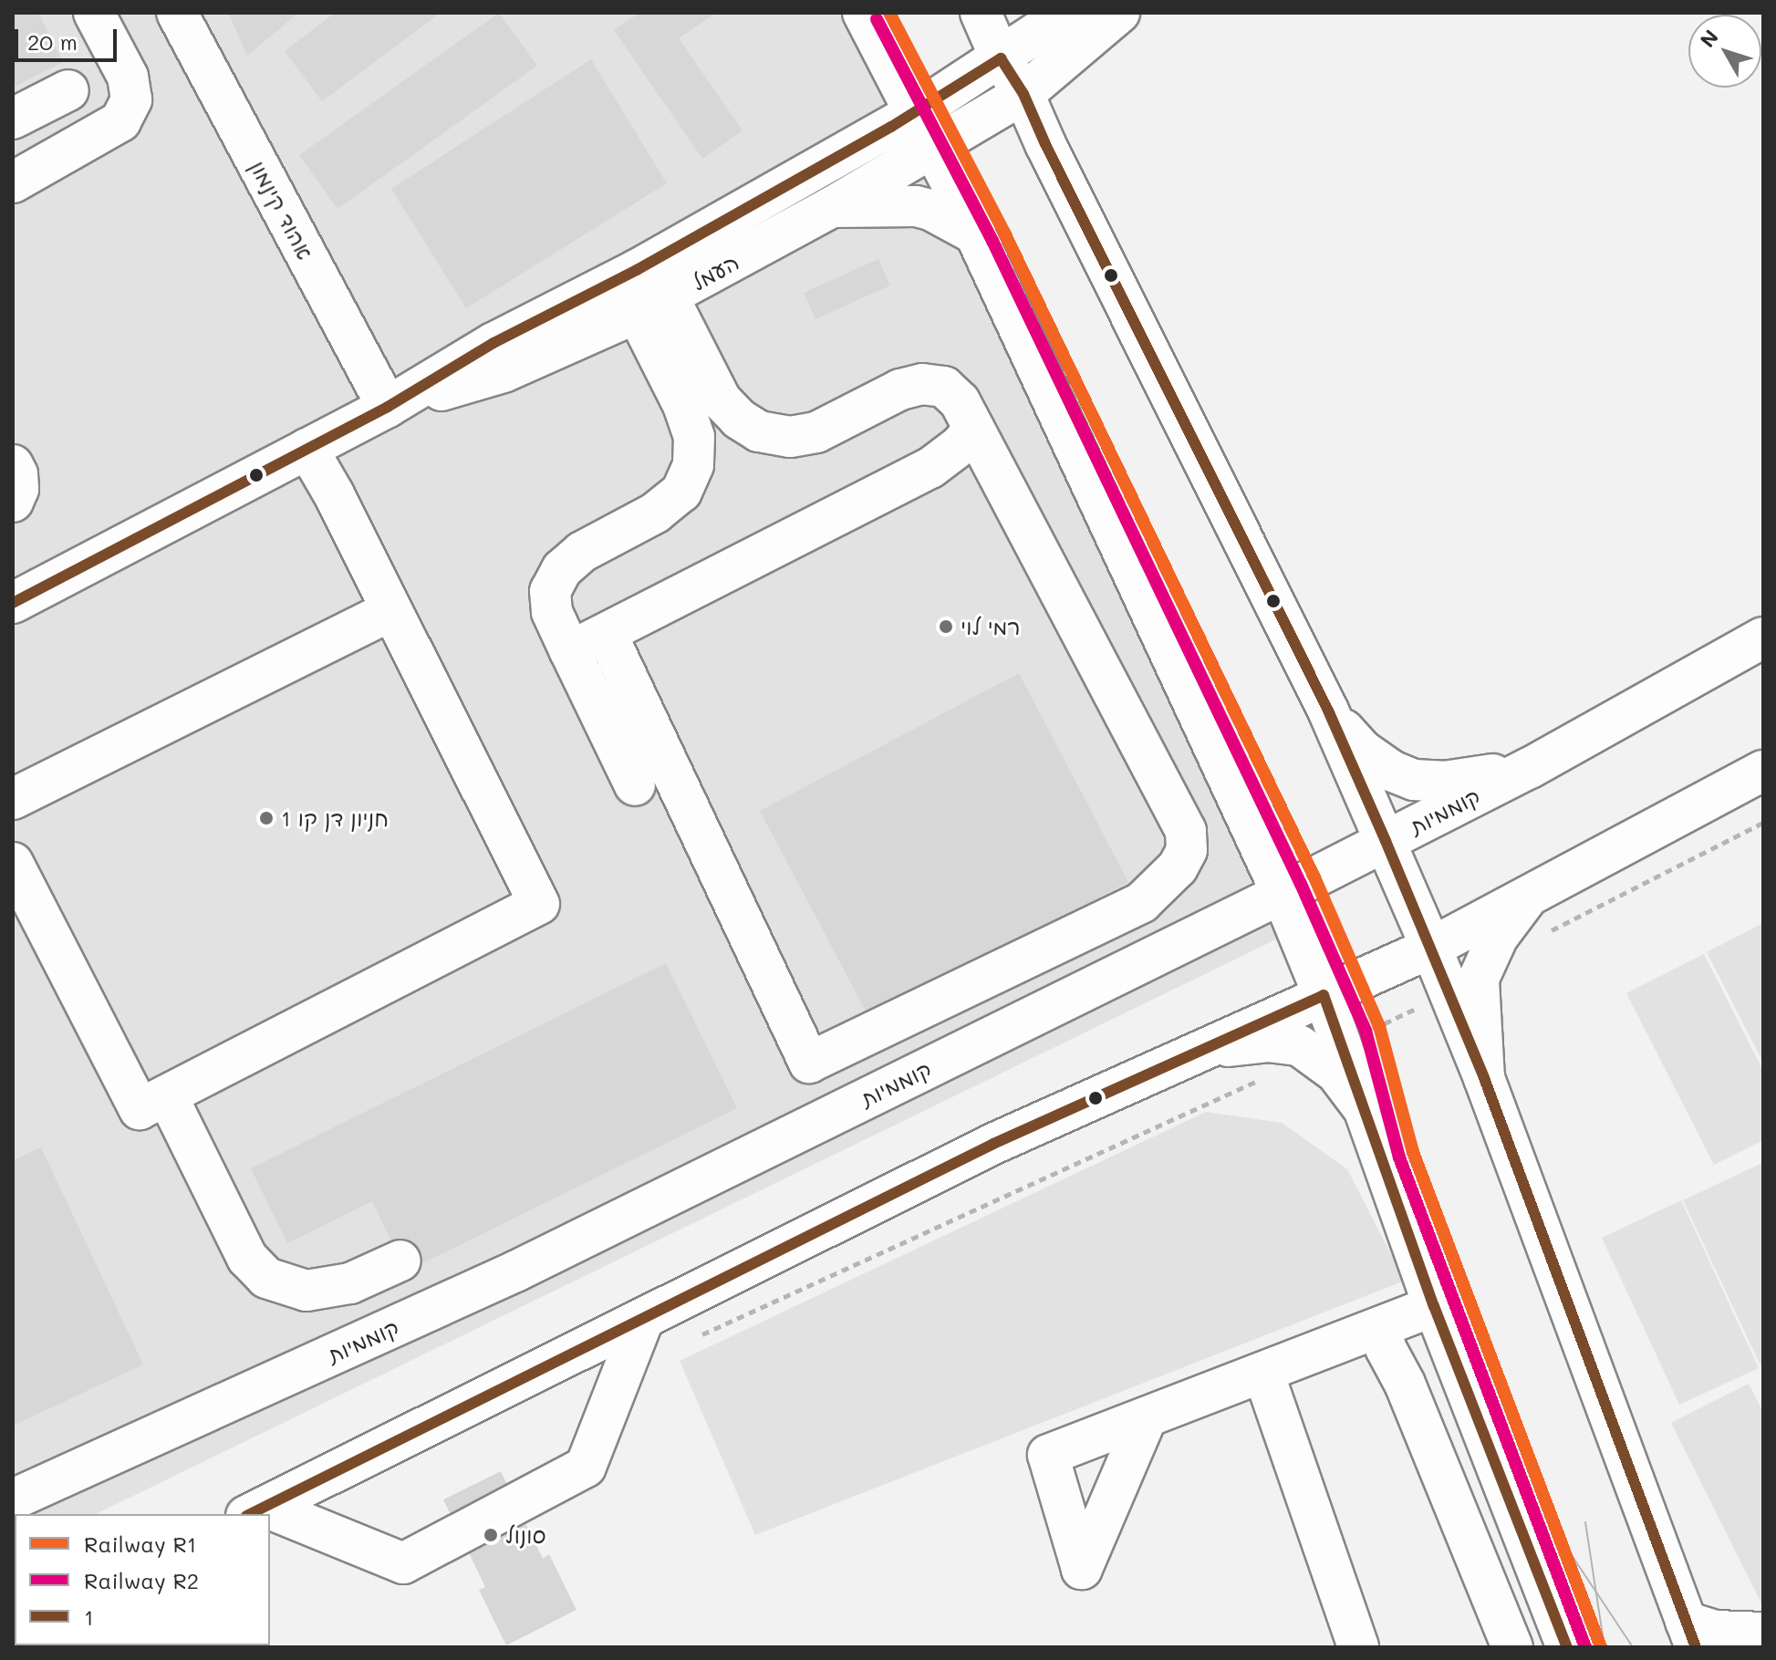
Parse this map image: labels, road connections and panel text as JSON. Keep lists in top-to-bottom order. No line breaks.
{"streets":{"main road":["אהוד קינמון","העמל","קוממיות"]},"crossings":[["אהוד קינמון","העמל"]],"places":["רמי לוי","חניון דן קו 1","סונול"],"lines":["rail line R1","rail line R2","transit line 1"],"legend":["Railway R1","Railway R2","1"],"scale_bar":"20 m","north":"top left"}
